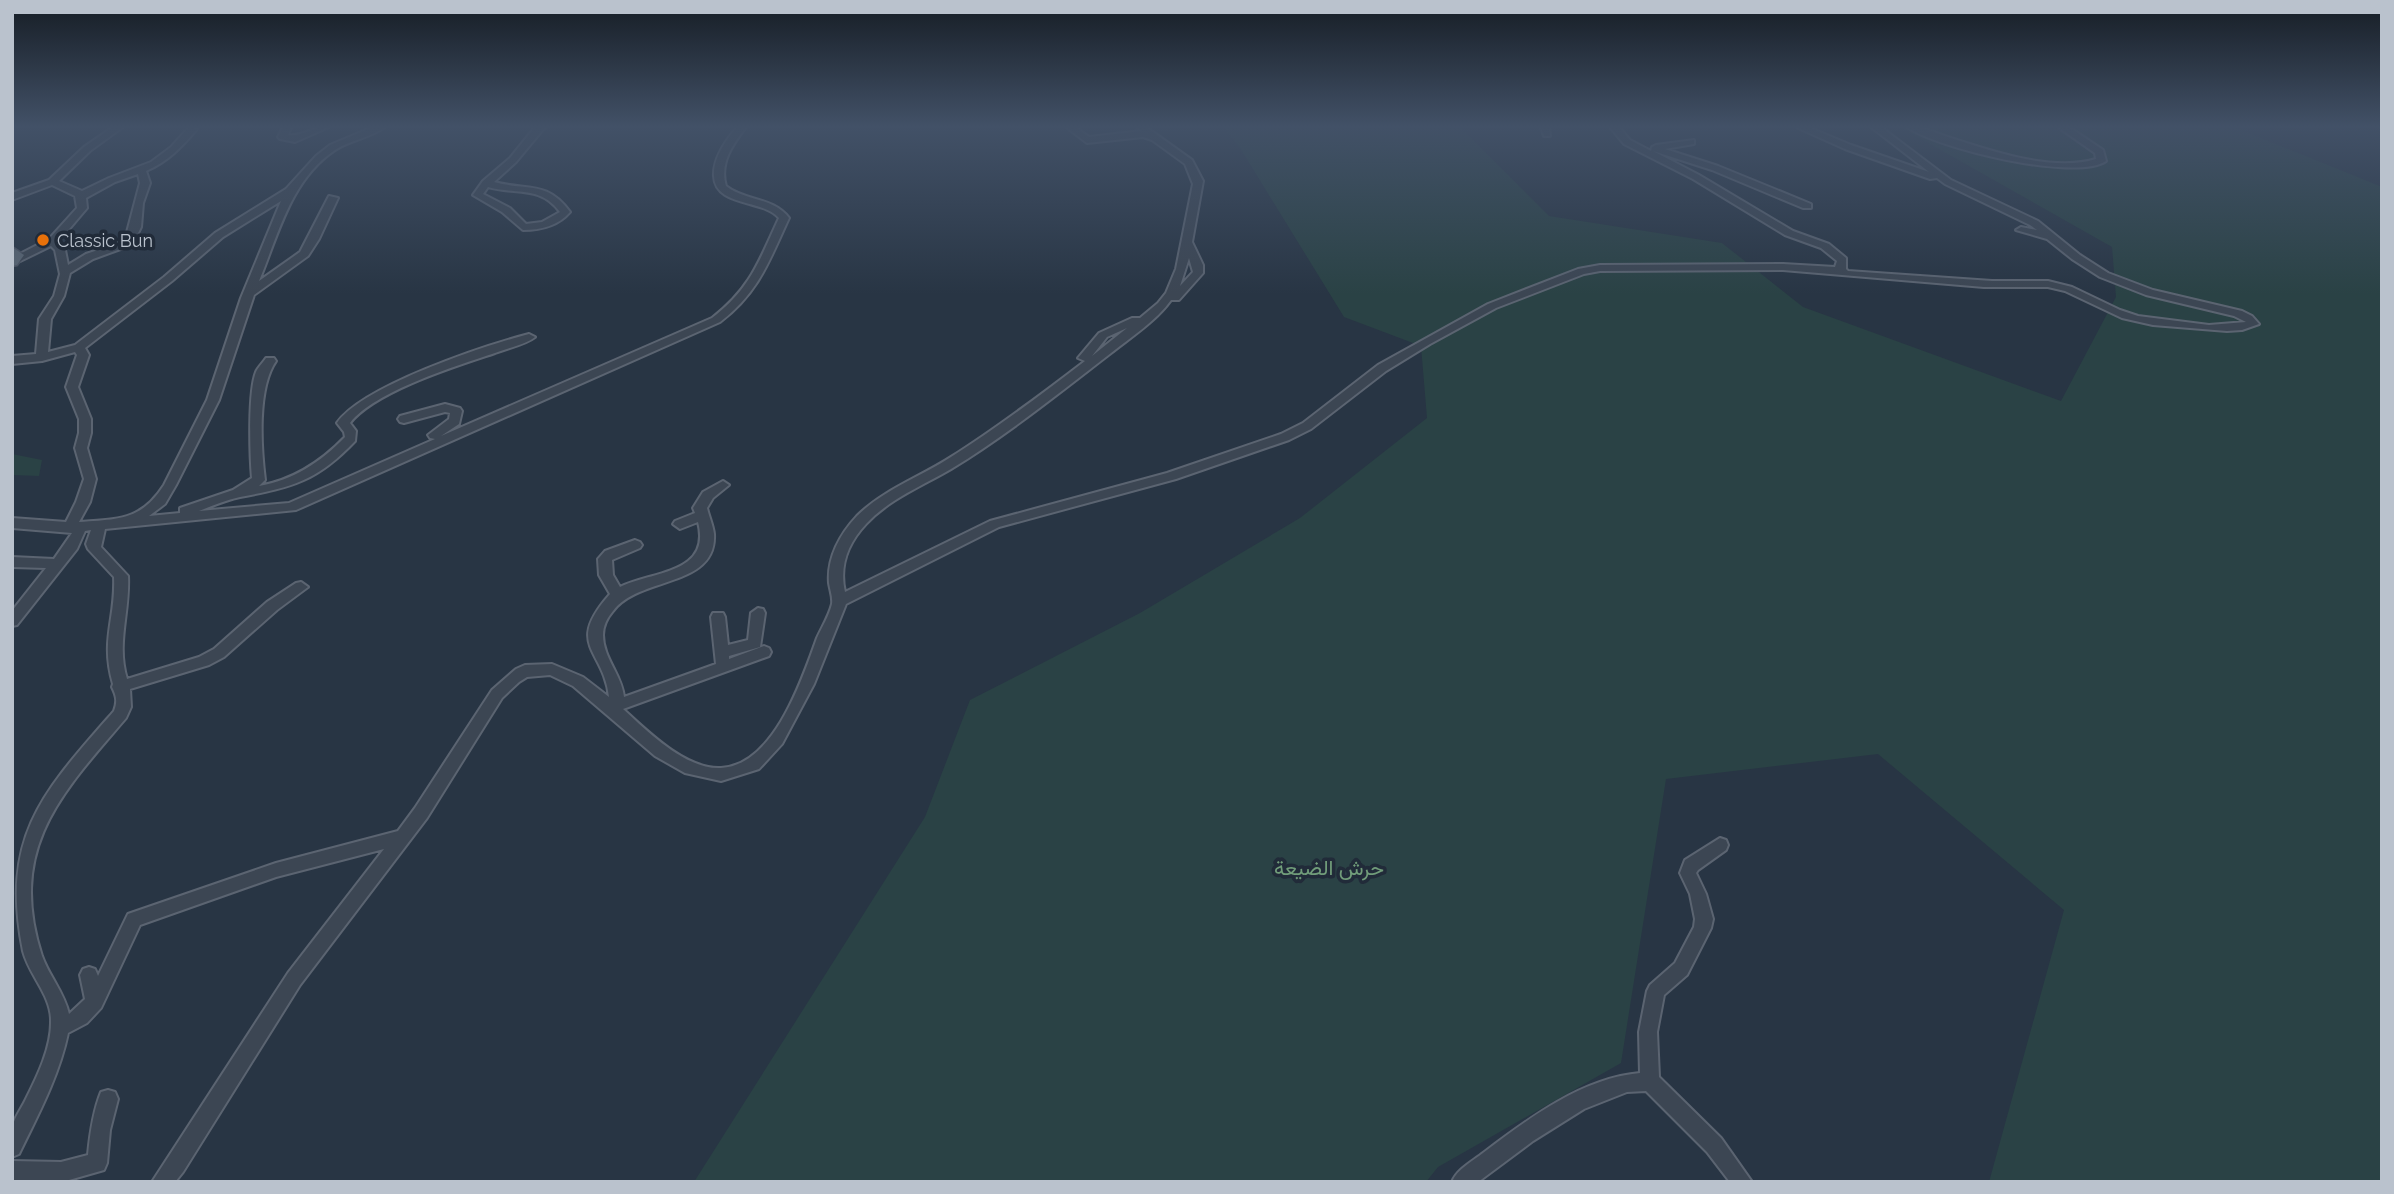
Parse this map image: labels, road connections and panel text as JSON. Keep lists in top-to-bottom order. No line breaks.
{"parks":["حرش الضيعة"],"places":["Classic Bun"]}
